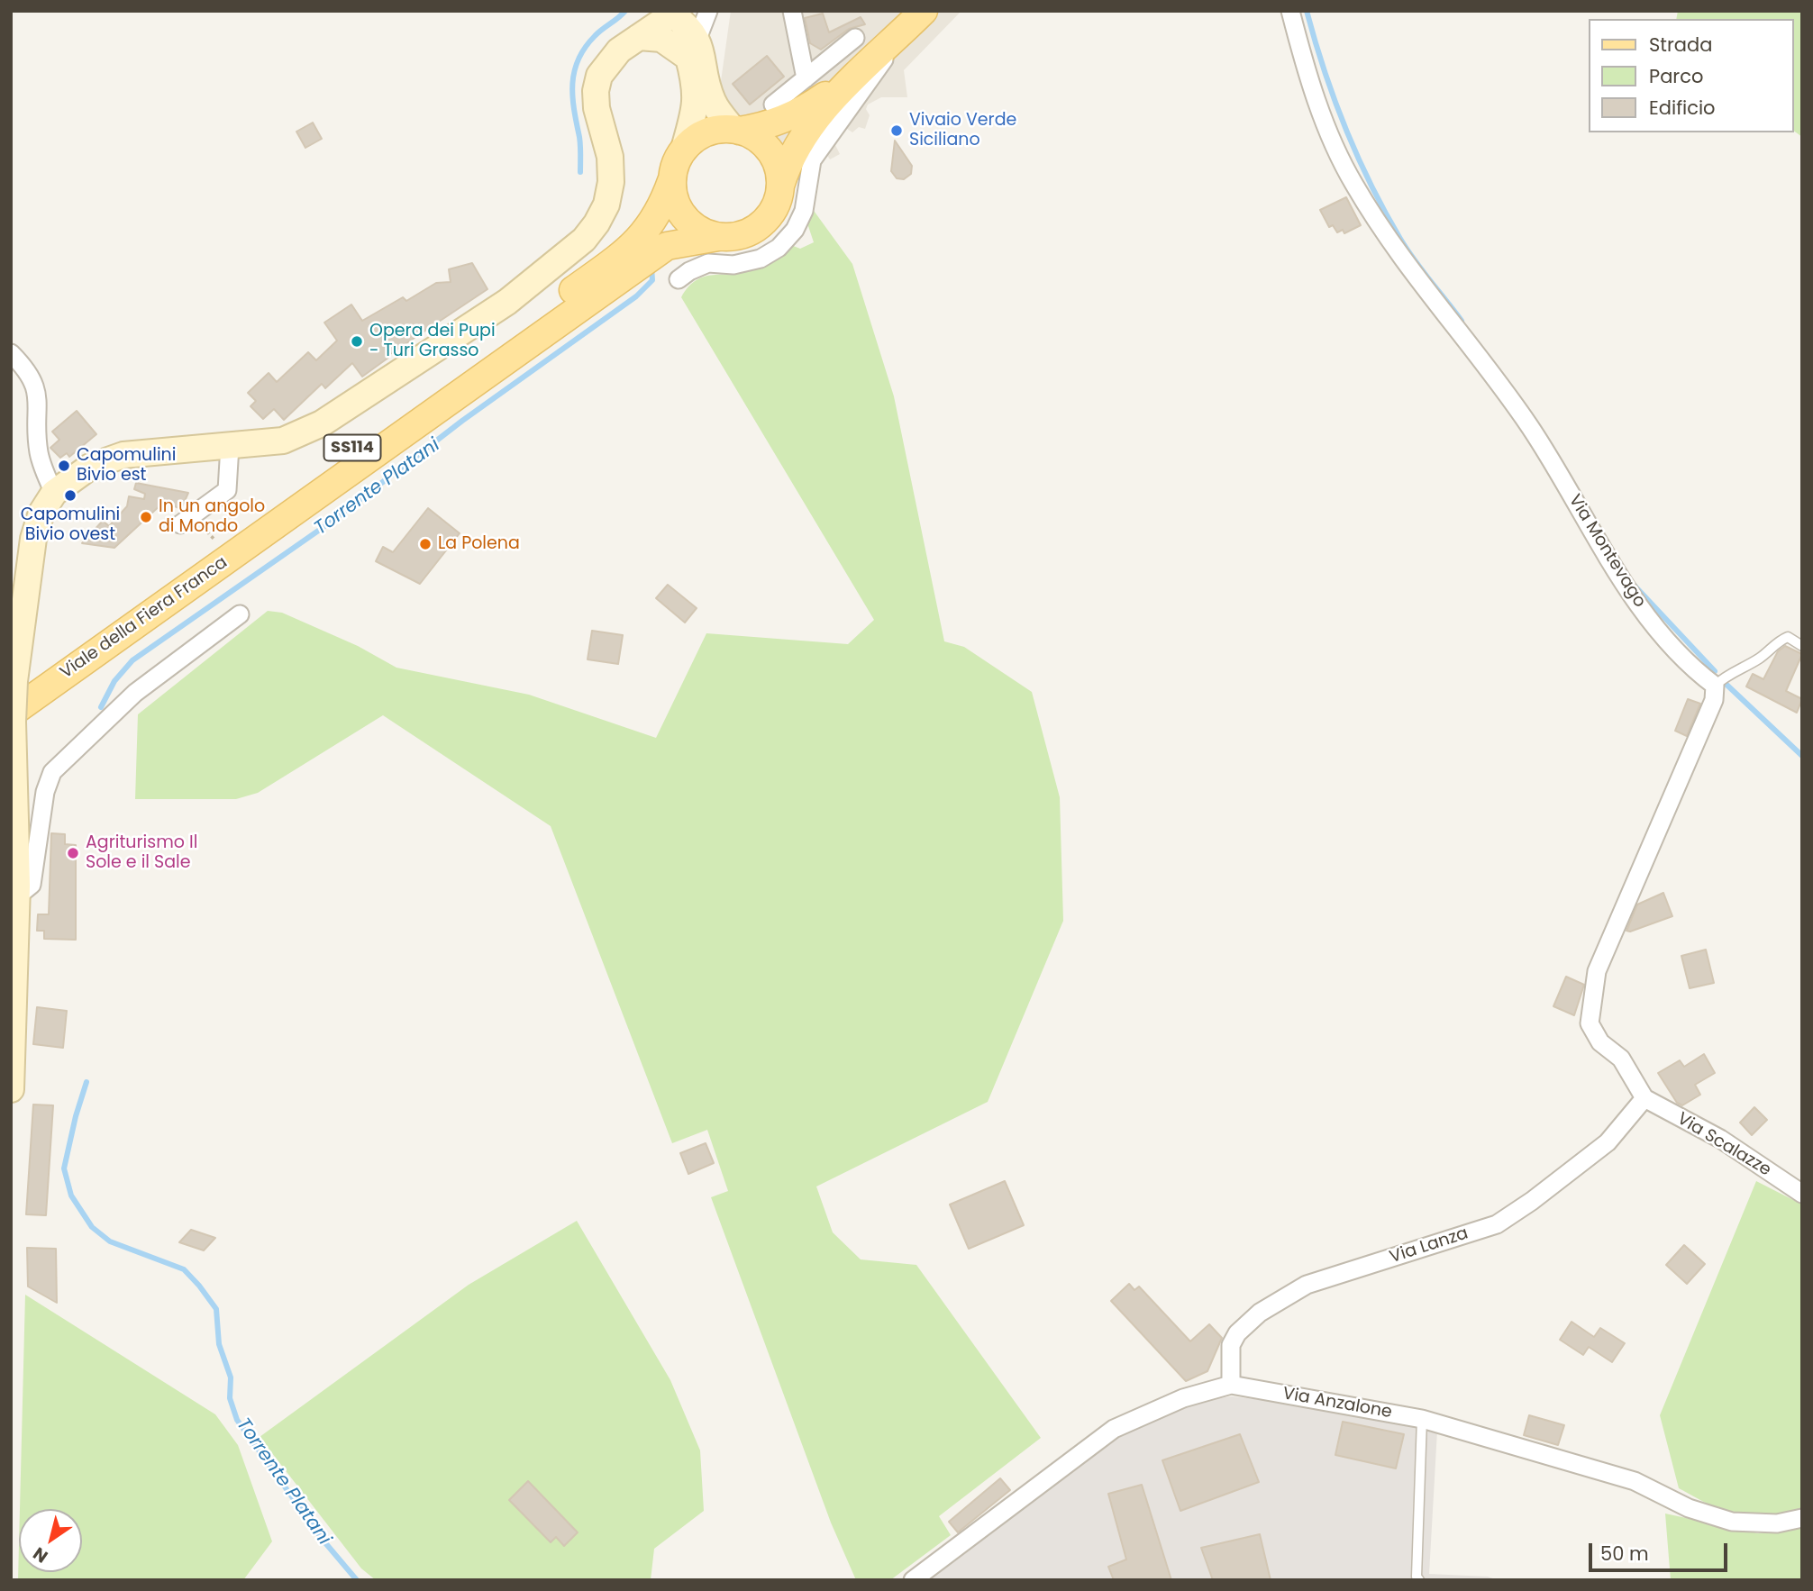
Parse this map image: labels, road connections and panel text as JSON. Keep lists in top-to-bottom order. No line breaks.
{"streets":{"main road":["SS114","Viale della Fiera Franca"],"street":["Via Montevago","Via Scalazze","Via Lanza","Via Anzalone"]},"crossings":[["Via Scalazze","Via Lanza"],["Via Lanza","Via Anzalone"]],"water":["Torrente Platani"],"places":["Vivaio Verde Siciliano","Opera dei Pupi - Turi Grasso","Capomulini Bivio est","Capomulini Bivio ovest","In un angolo di Mondo","La Polena","Agriturismo Il Sole e il Sale"],"legend":["Strada","Parco","Edificio"],"scale_bar":"50 m","north":"bottom left"}
